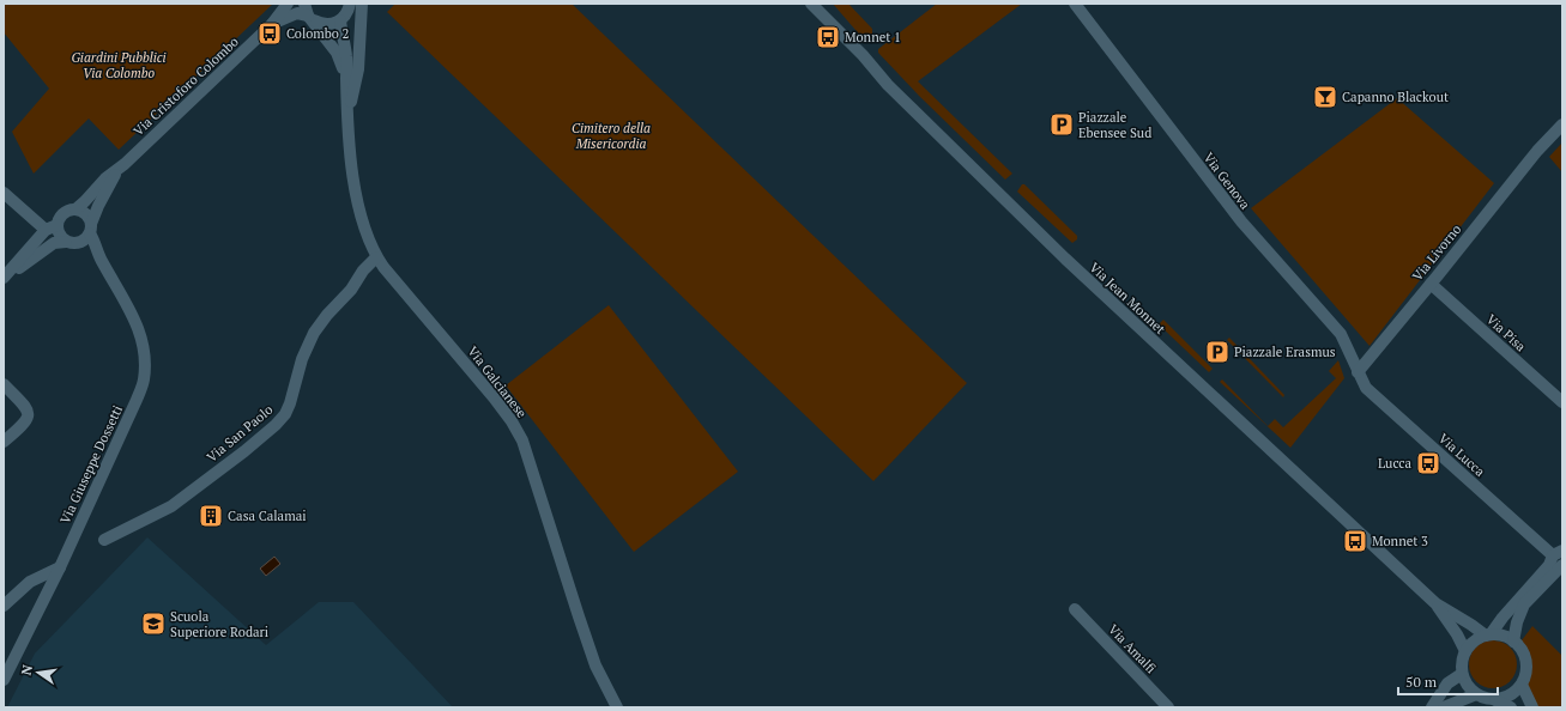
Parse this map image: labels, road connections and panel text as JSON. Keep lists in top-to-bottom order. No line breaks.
{"streets":{"street":["Via Cristoforo Colombo","Via Genova","Via Livorno","Via Jean Monnet","Via Pisa","Via Galcianese","Via San Paolo","Via Lucca","Via Giuseppe Dossetti","Via Amalfi"]},"crossings":[["Via Cristoforo Colombo","Via Galcianese"],["Via Cristoforo Colombo","Via Giuseppe Dossetti"],["Via Genova","Via Livorno"],["Via Genova","Via Lucca"],["Via Livorno","Via Pisa"],["Via Livorno","Via Lucca"],["Via Galcianese","Via San Paolo"]],"parks":["Giardini Pubblici Via Colombo","Cimitero della Misericordia"],"places":{"bus stop":["Colombo 2","Monnet 1","Lucca","Monnet 3"],"bar":["Capanno Blackout"],"parking":["Piazzale Ebensee Sud","Piazzale Erasmus"],"building":["Casa Calamai"],"school or university":["Scuola Superiore Rodari"]},"scale_bar":"50 m","north":"left"}
